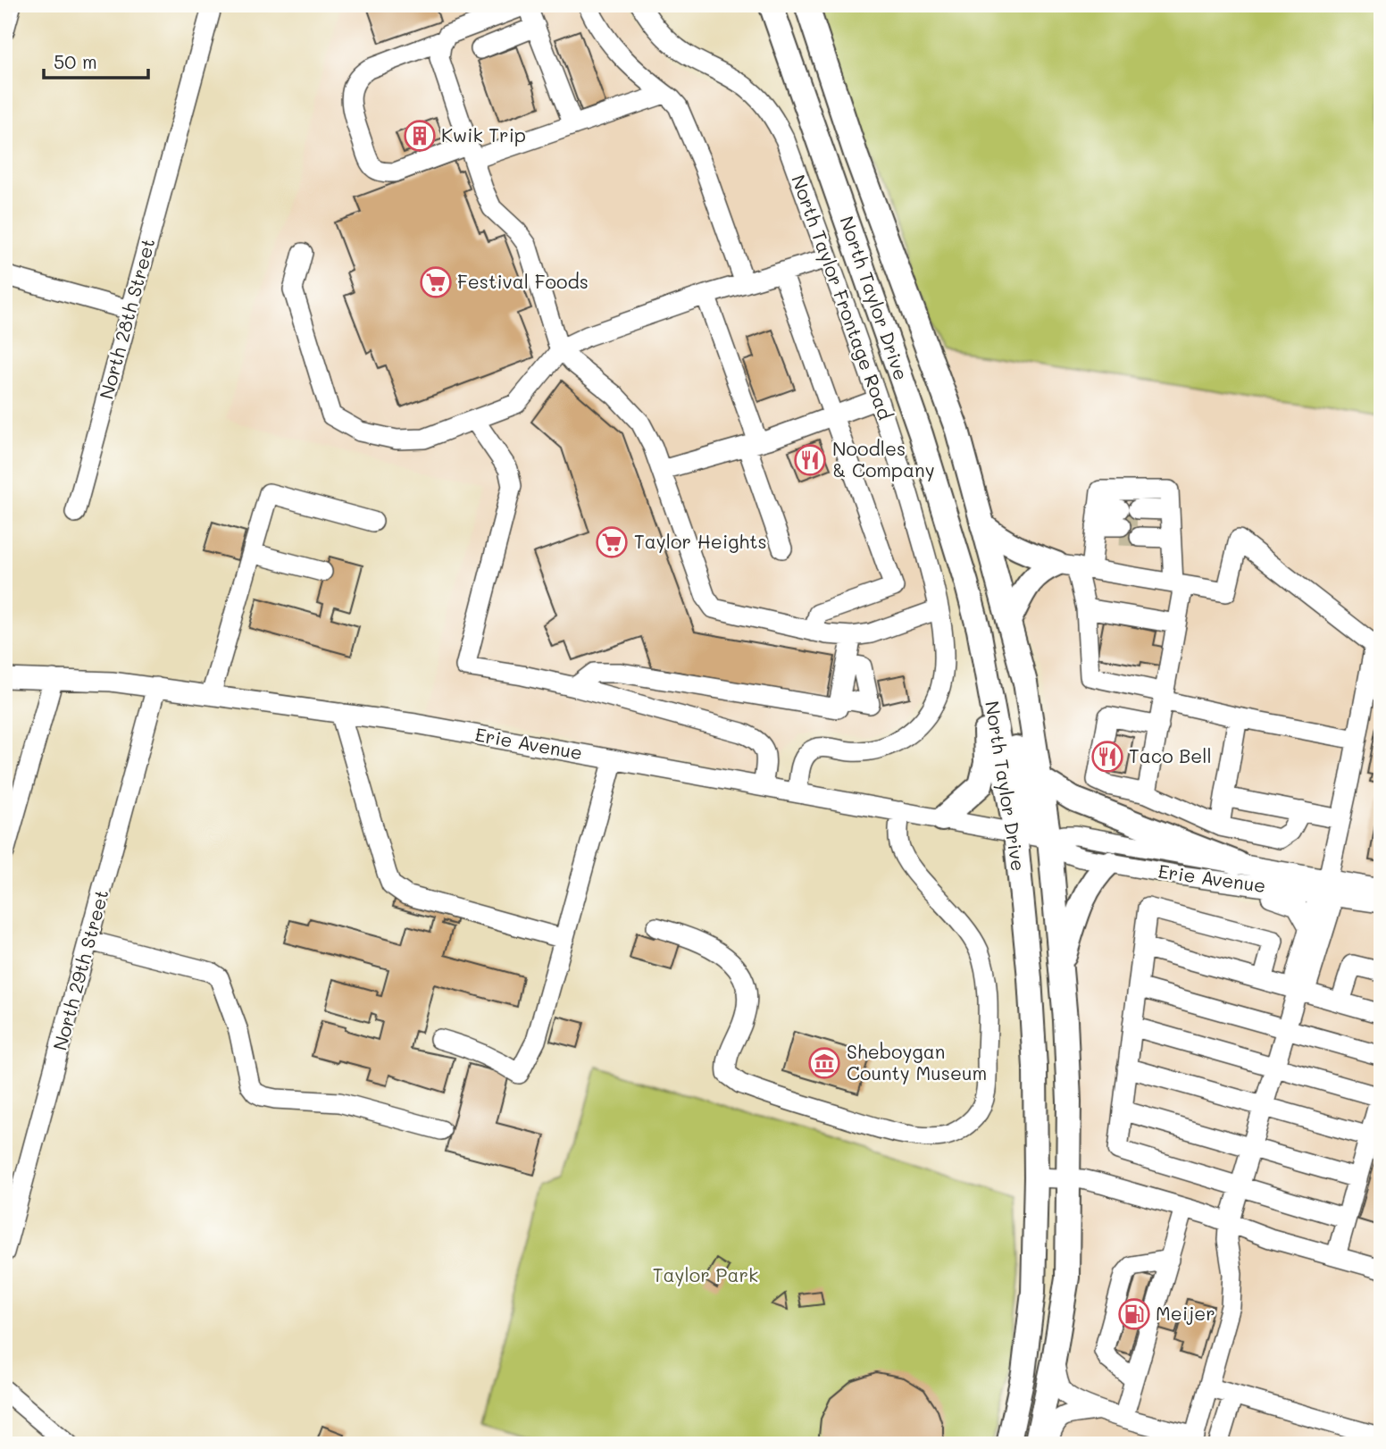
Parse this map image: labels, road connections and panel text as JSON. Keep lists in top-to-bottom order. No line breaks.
{"streets":{"main road":["North Taylor Drive"],"street":["North Taylor Frontage Road","North 28th Street","Erie Avenue","North 29th Street"]},"crossings":[["North Taylor Frontage Road","Erie Avenue"],["North Taylor Drive","Erie Avenue"],["Erie Avenue","North 29th Street"]],"parks":["Taylor Park"],"places":{"building":["Kwik Trip"],"supermarket":["Festival Foods","Taylor Heights"],"restaurant":["Noodles & Company","Taco Bell"],"museum":["Sheboygan County Museum"],"fuel station":["Meijer"]},"scale_bar":"50 m"}
